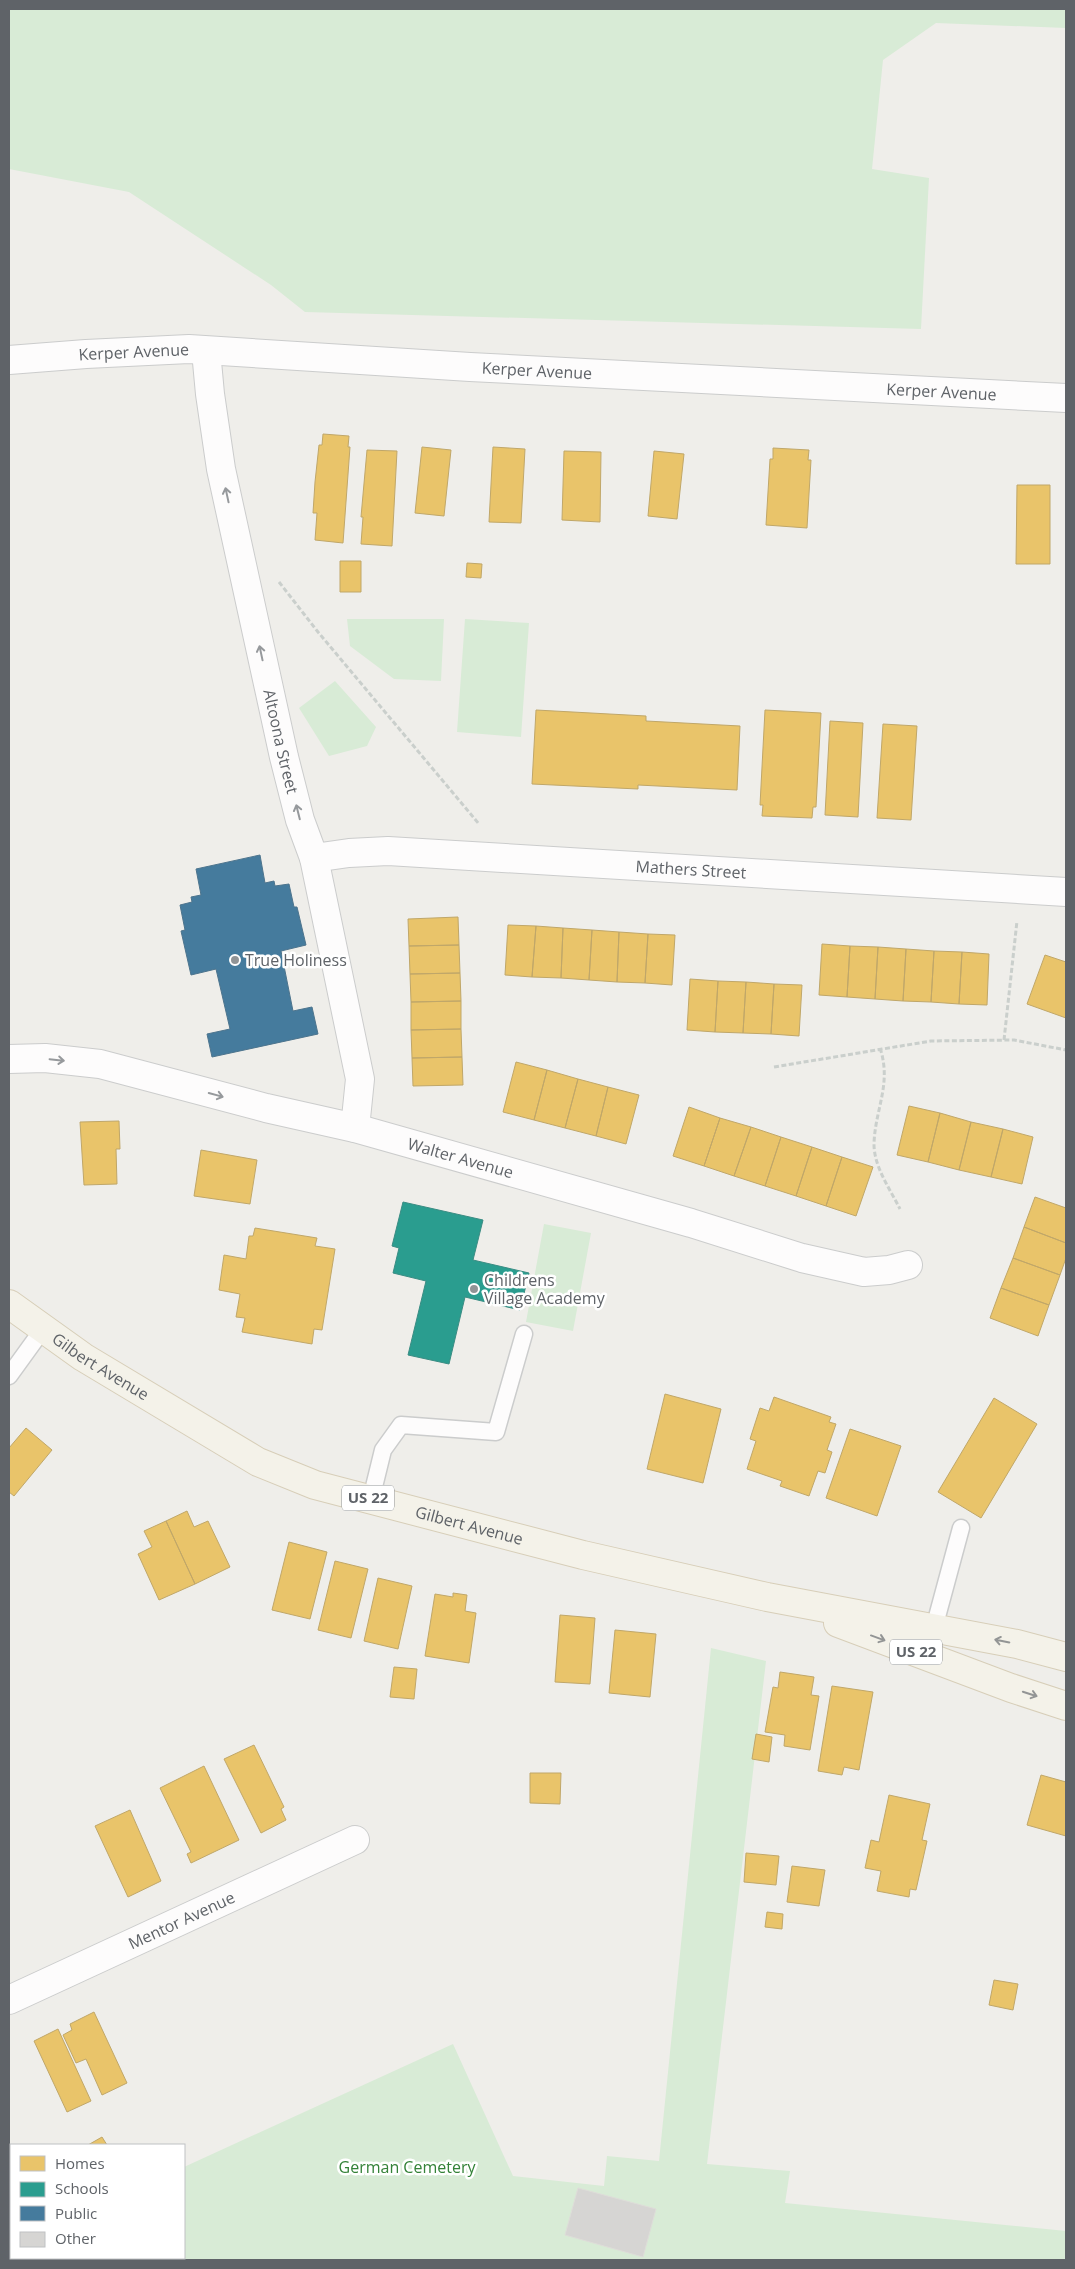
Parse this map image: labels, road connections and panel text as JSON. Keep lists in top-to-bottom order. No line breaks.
{"streets":{"main road":["Gilbert Avenue","US 22"],"street":["Kerper Avenue","Altoona Street","Mathers Street","Walter Avenue","Mentor Avenue"]},"crossings":[["Kerper Avenue","Altoona Street"],["Altoona Street","Mathers Street"],["Altoona Street","Walter Avenue"]],"one_way":["Altoona Street","Walter Avenue"],"parks":["German Cemetery"],"places":["True Holiness","Childrens Village Academy"],"legend":["Homes","Schools","Public","Other"]}
